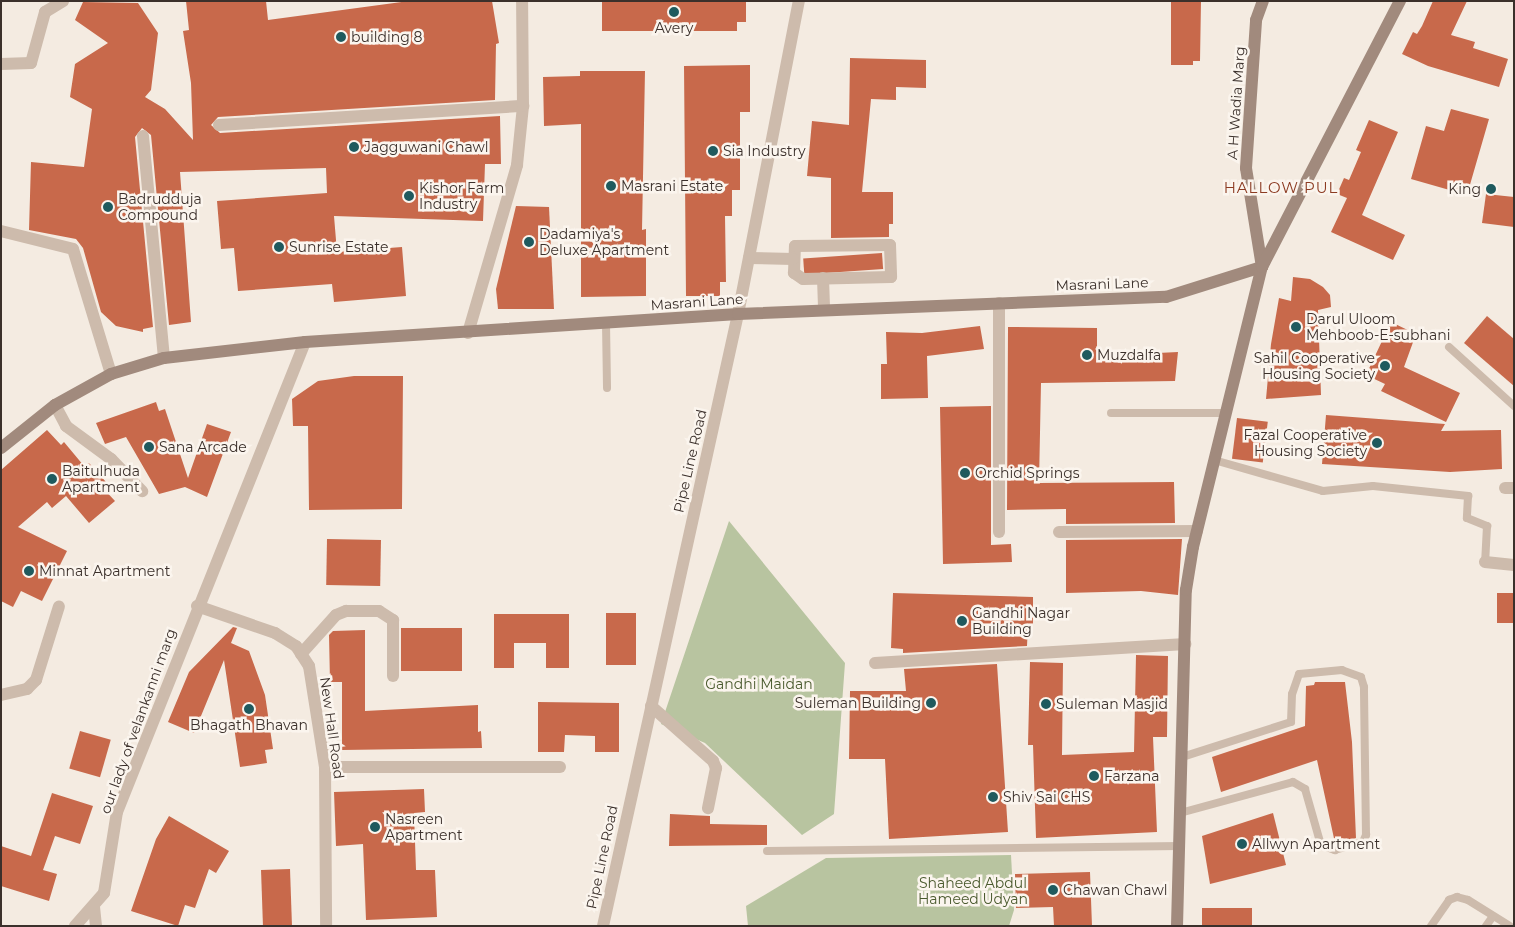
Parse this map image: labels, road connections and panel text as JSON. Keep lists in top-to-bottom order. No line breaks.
{"streets":{"street":["A H Wadia Marg","Masrani Lane","Pipe Line Road","our lady of velankanni marg","New Hall Road"]},"crossings":[["A H Wadia Marg","Masrani Lane"],["Masrani Lane","Pipe Line Road"],["Masrani Lane","our lady of velankanni marg"],["our lady of velankanni marg","New Hall Road"]],"districts":["HALLOW PUL"],"parks":["Gandhi Maidan","Shaheed Abdul Hameed Udyan"],"places":["Avery","building 8","Jagguwani Chawl","Sia Industry","Masrani Estate","King","Kishor Farm Industry","Badrudduja Compound","Dadamiya's Deluxe Apartment","Sunrise Estate","Darul Uloom Mehboob-E-subhani","Muzdalfa","Sahil Cooperative Housing Society","Fazal Cooperative Housing Society","Sana Arcade","Orchid Springs","Baitulhuda Apartment","Minnat Apartment","Gandhi Nagar Building","Suleman Building","Suleman Masjid","Bhagath Bhavan","Farzana","Shiv Sai CHS","Nasreen Apartment","Allwyn Apartment","Chawan Chawl"]}
